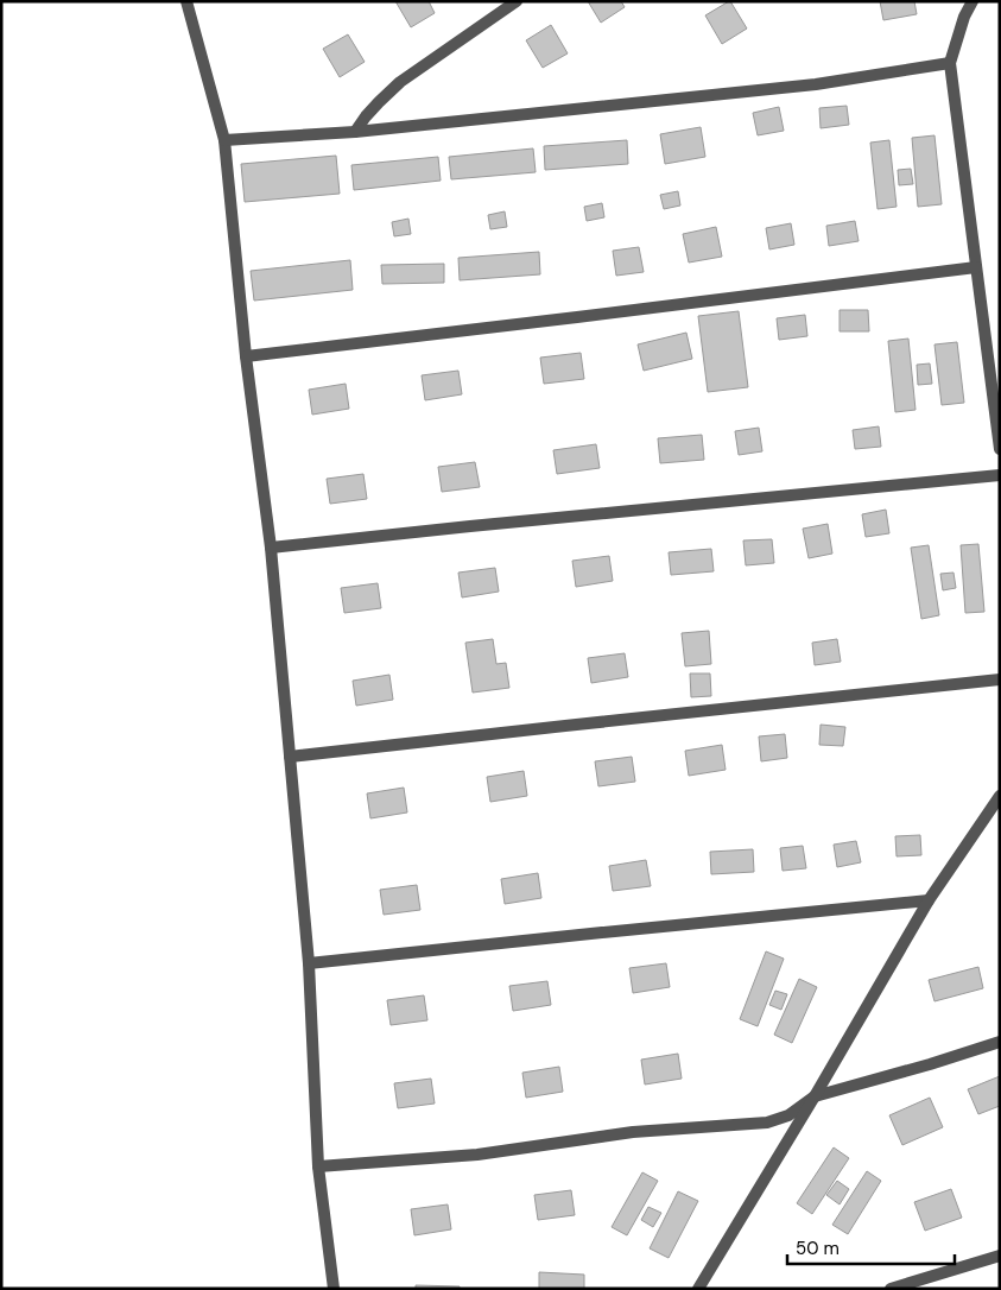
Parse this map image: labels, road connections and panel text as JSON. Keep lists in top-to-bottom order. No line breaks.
{"scale_bar":"50 m"}
